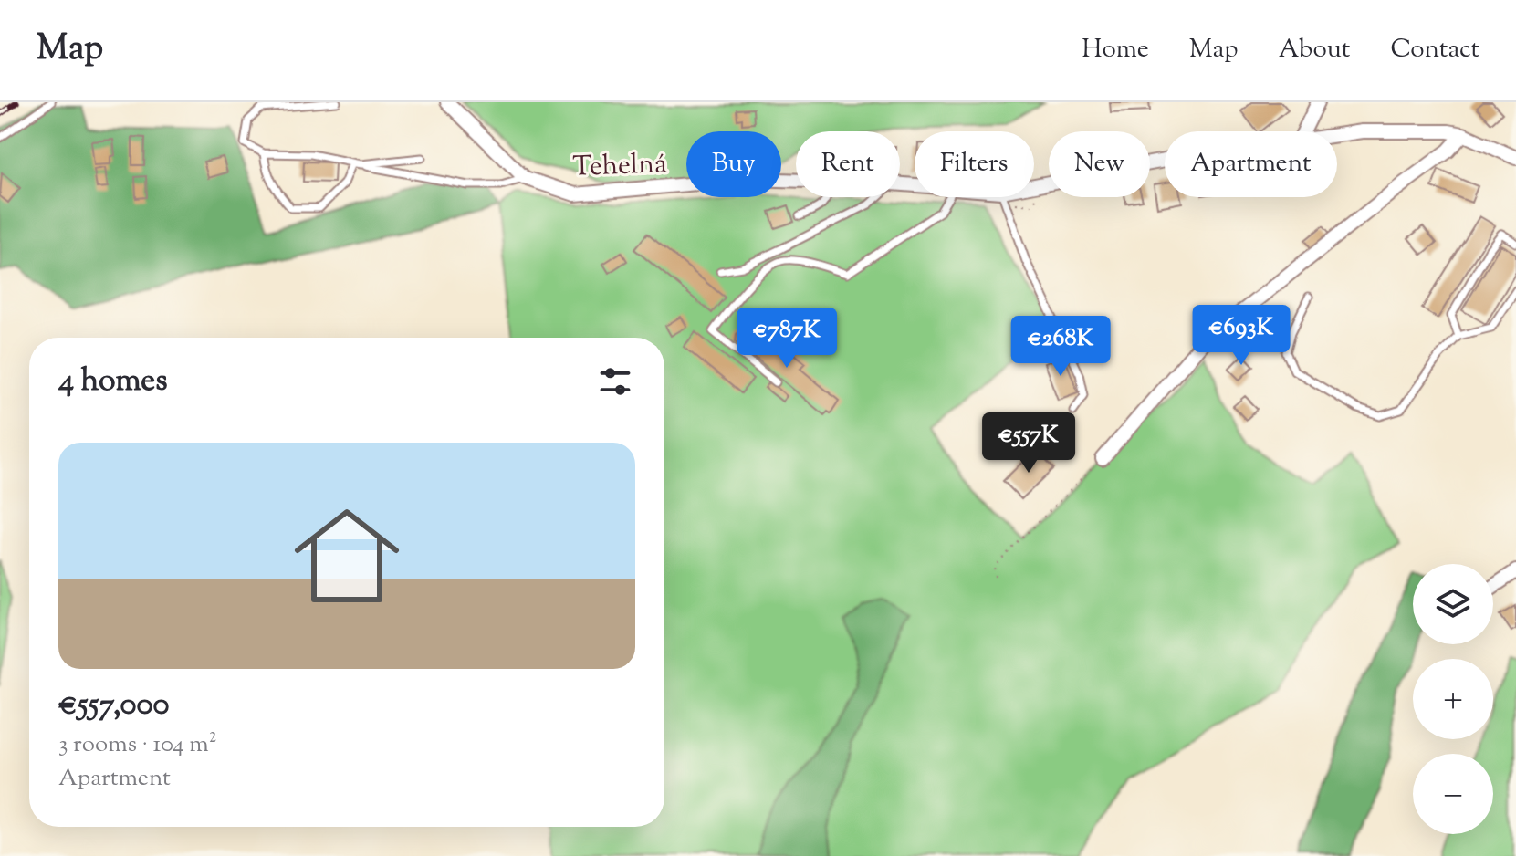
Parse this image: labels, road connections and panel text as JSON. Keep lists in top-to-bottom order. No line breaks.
{"streets":{"street":["Tehelná"]},"page":{"header":"Map","nav":["Home","Map","About","Contact"],"chip":["Buy","Rent","Filters","New","Apartment"],"price":["€693K","€787K","€268K","€557K"],"heading":"4 homes","list":[{"name":"€557,000","note":"3 rooms · 104 m² · Apartment"}],"map_buttons":["+","−"]}}
